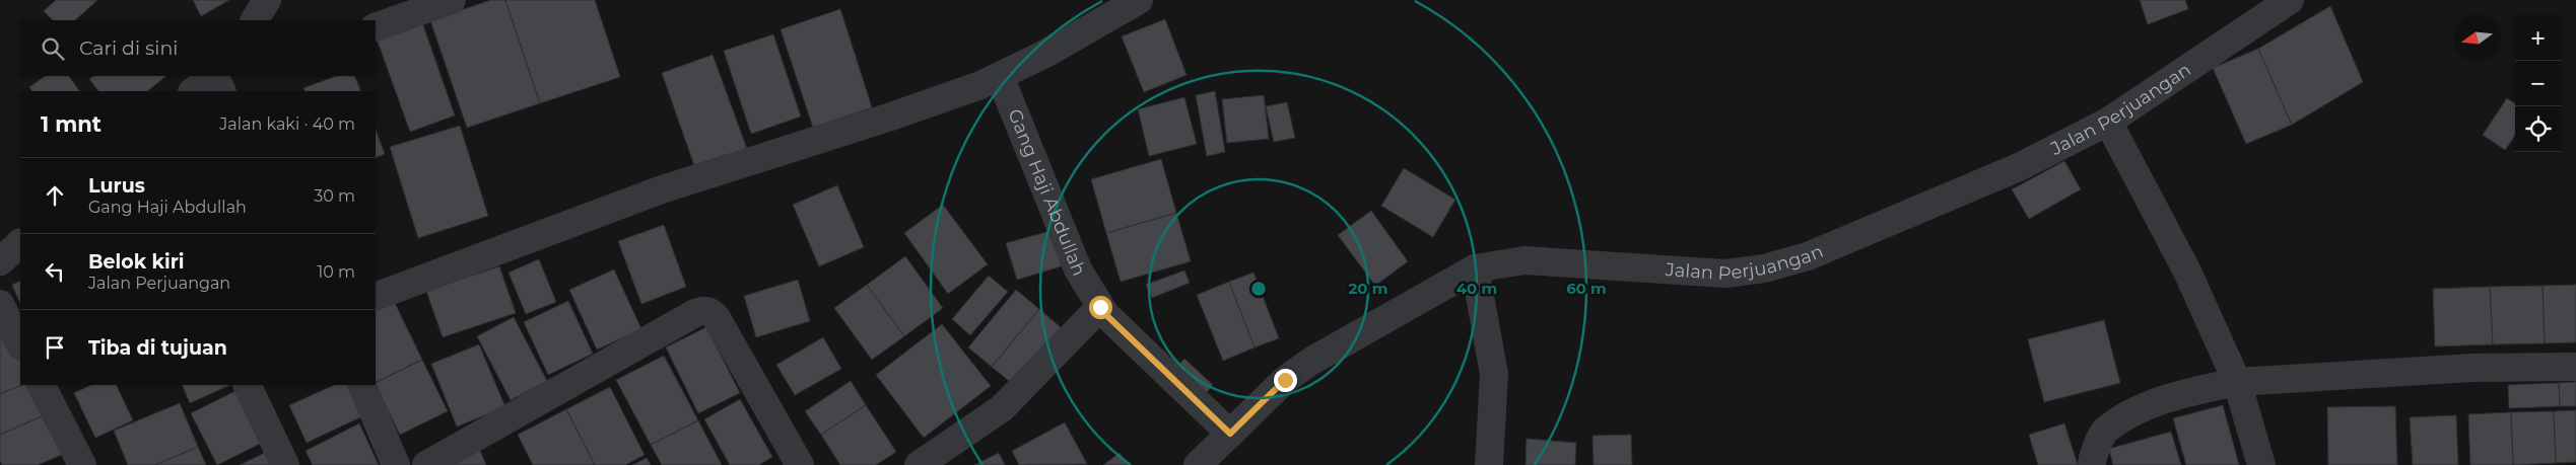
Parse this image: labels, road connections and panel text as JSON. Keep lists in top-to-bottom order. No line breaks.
{"streets":{"street":["Jalan Perjuangan","Gang Haji Abdullah"]},"crossings":[["Jalan Perjuangan","Gang Haji Abdullah"]],"north":"left","page":{"map_buttons":["+","−"],"search":"Cari di sini","heading":["1 mnt","Jalan kaki · 40 m"],"list":[["Lurus","Gang Haji Abdullah","30 m"],["Belok kiri","Jalan Perjuangan","10 m"],"Tiba di tujuan"]},"rings":["20 m","40 m","60 m"]}
